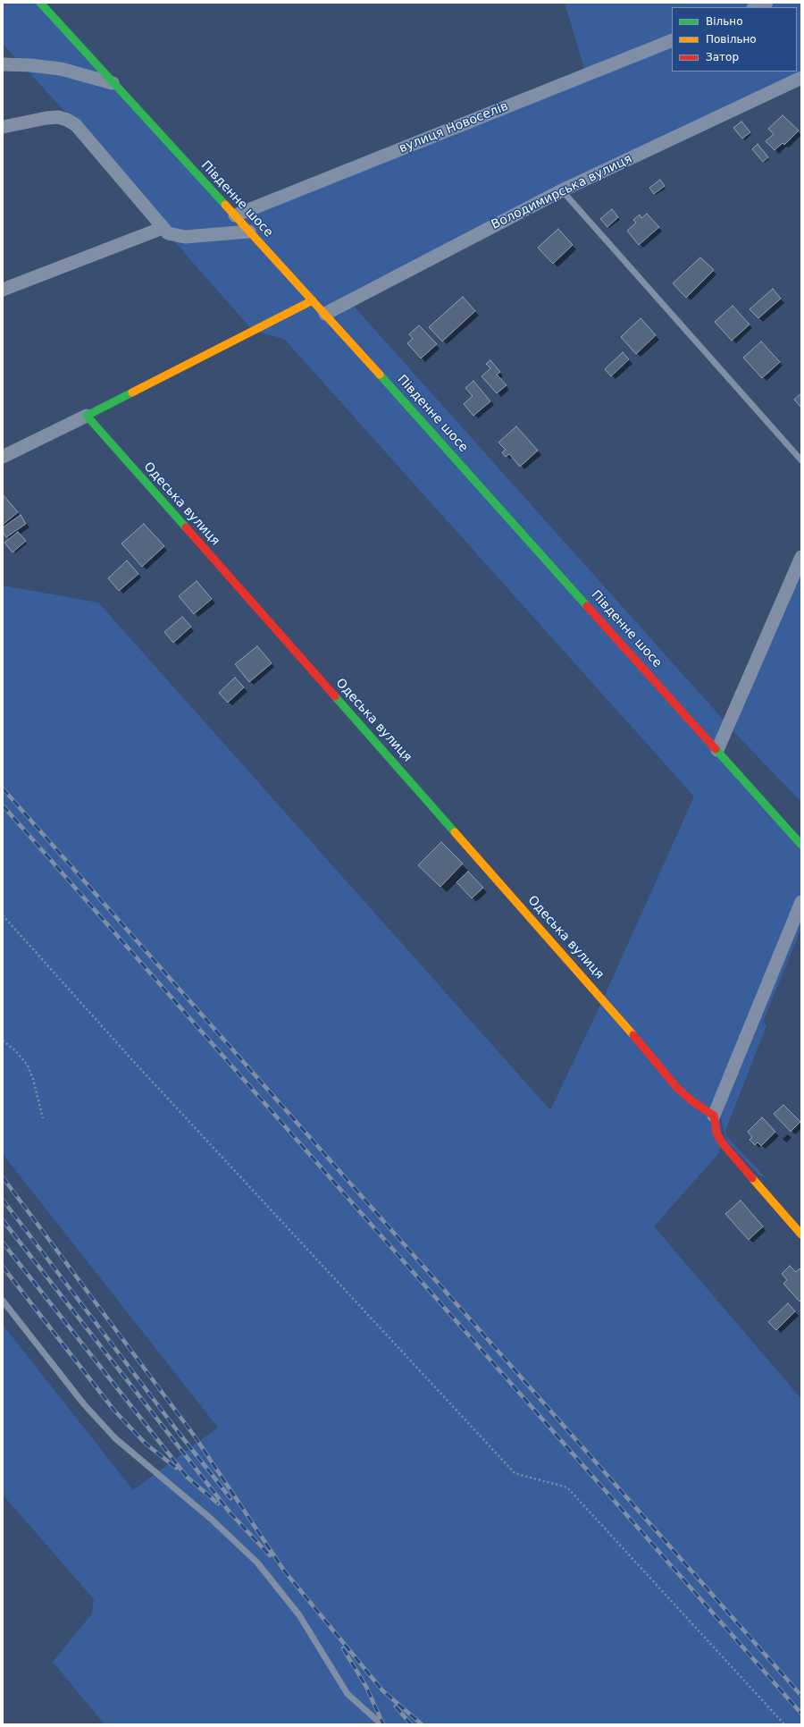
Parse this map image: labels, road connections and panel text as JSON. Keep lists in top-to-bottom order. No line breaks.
{"streets":{"street":["вулиця Новоселів","Володимирська вулиця","Південне шосе","Одеська вулиця"]},"crossings":[["вулиця Новоселів","Південне шосе"],["Володимирська вулиця","Південне шосе"]],"legend":["Вільно","Повільно","Затор"]}
